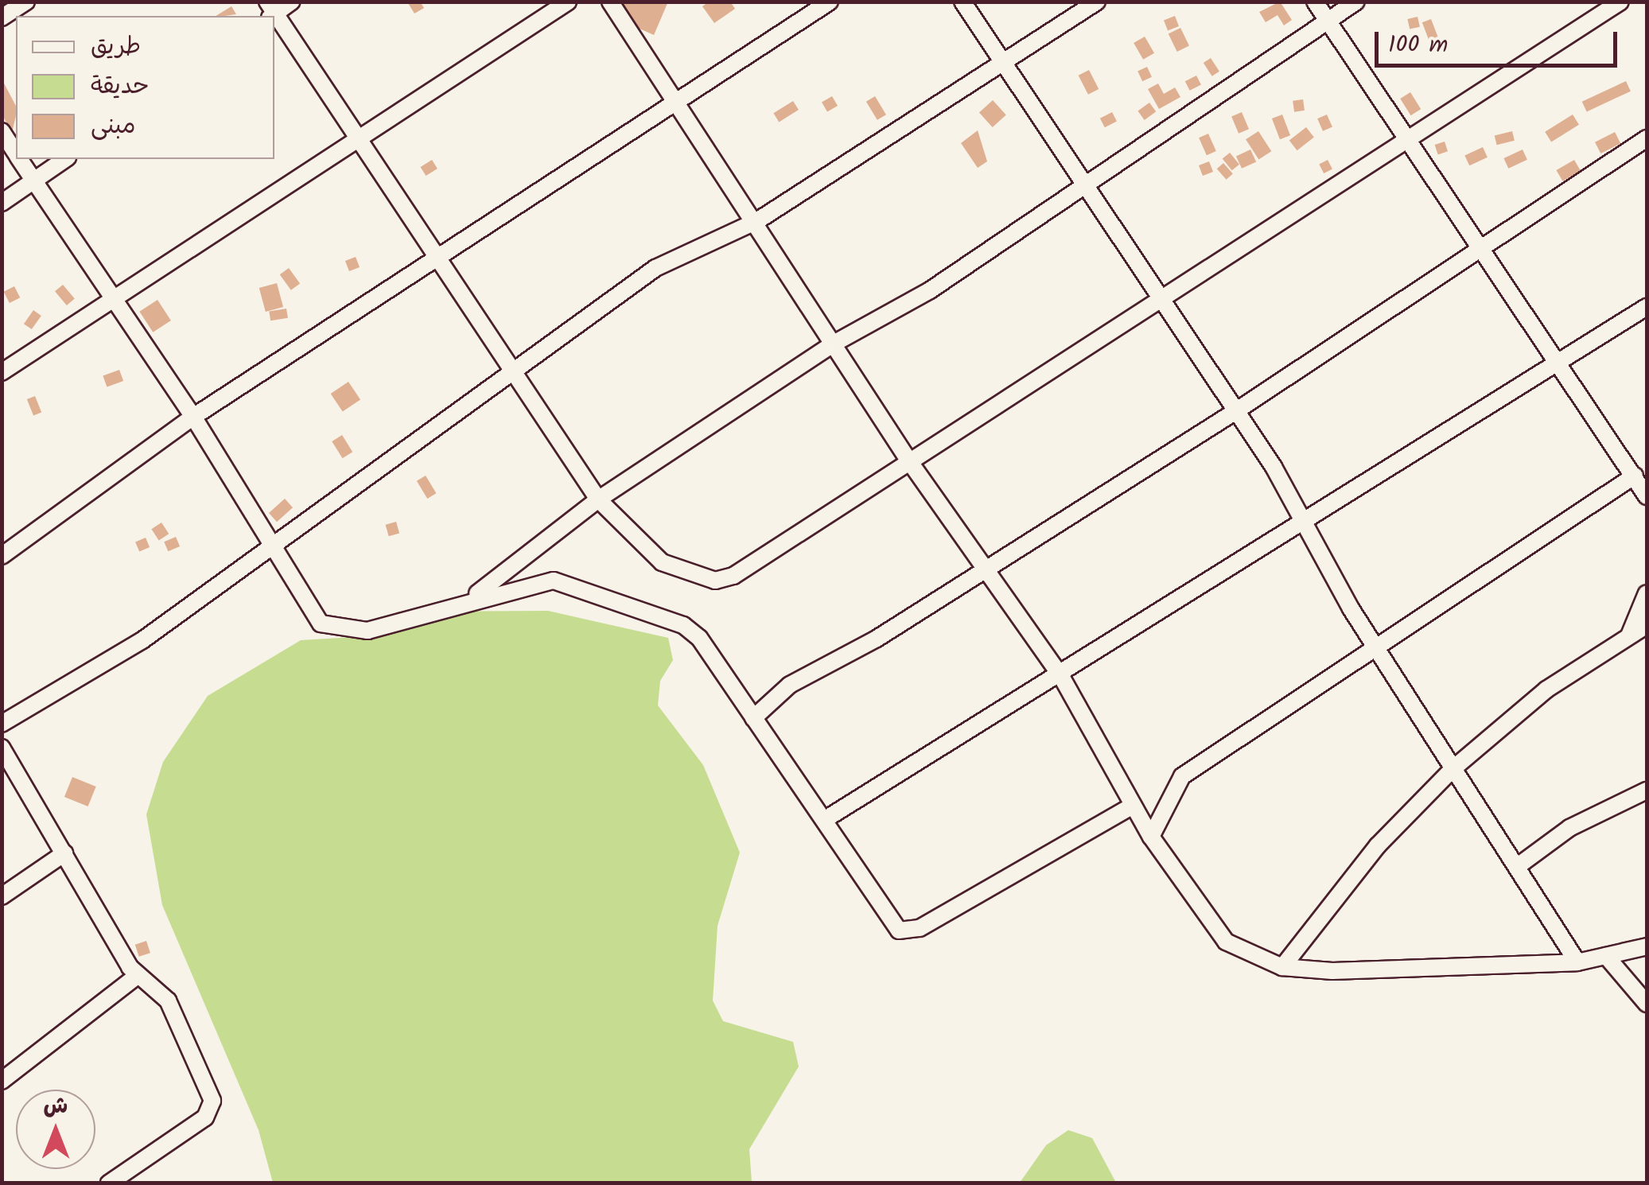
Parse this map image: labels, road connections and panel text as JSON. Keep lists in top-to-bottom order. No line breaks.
{"legend":["طريق","حديقة","مبنى"],"scale_bar":"100 m","north":"top"}
